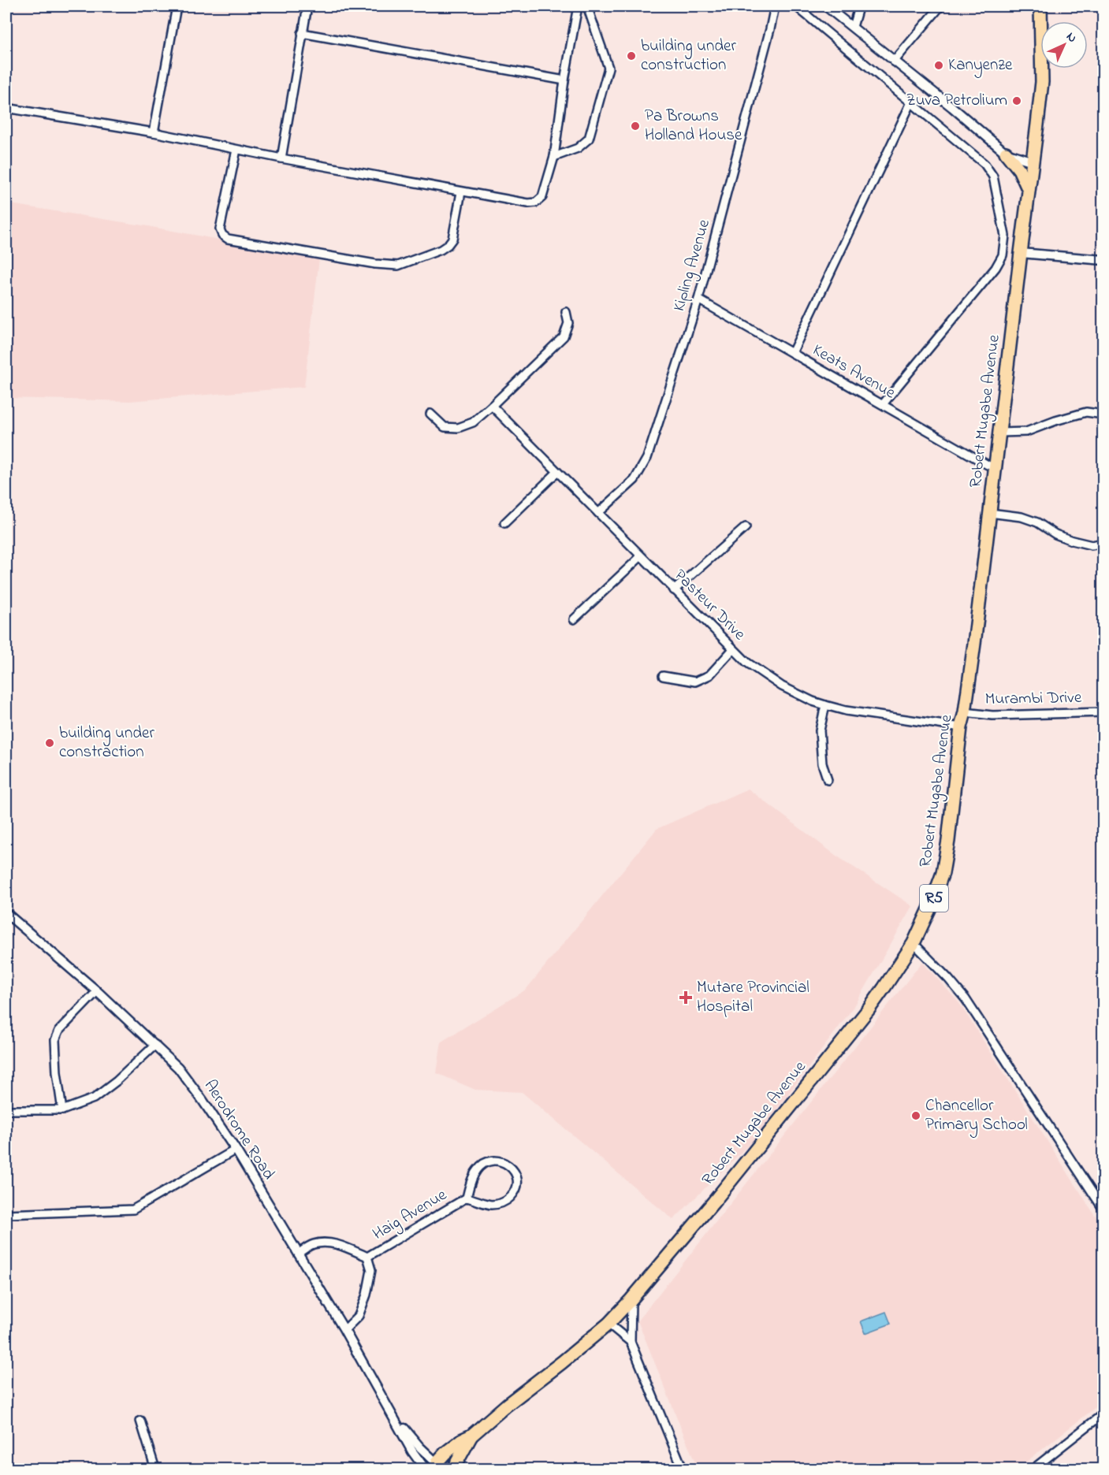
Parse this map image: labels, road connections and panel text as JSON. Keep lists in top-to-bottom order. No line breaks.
{"streets":{"highway":["Robert Mugabe Avenue","R5"],"street":["Kipling Avenue","Keats Avenue","Pasteur Drive","Murambi Drive","Aerodrome Road","Haig Avenue"]},"crossings":[["Kipling Avenue","Keats Avenue"],["Kipling Avenue","Pasteur Drive"],["Keats Avenue","Robert Mugabe Avenue"],["Robert Mugabe Avenue","Pasteur Drive"],["Robert Mugabe Avenue","Murambi Drive"],["Robert Mugabe Avenue","R5"],["Robert Mugabe Avenue","Aerodrome Road"],["R5","Aerodrome Road"]],"places":{"other":["building under construction","Kanyenze","Zuva Petrolium","Pa Browns Holland House","building under constraction","Chancellor Primary School"],"health":["Mutare Provincial Hospital"]},"north":"top right"}
